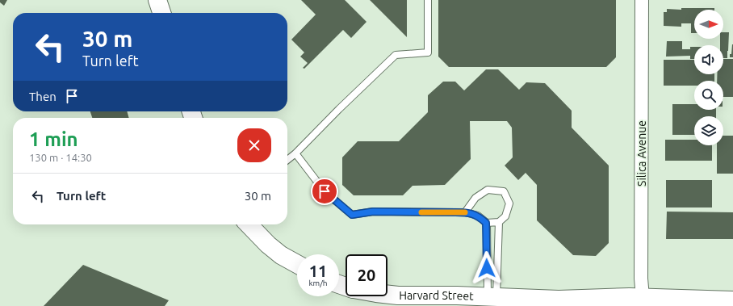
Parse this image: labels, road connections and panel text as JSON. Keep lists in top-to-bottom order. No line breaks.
{"streets":{"street":["Silica Avenue","Harvard Street"]},"crossings":[["Silica Avenue","Harvard Street"]],"north":"right","page":{"turn":["30 m","Turn left"],"then":"Then","heading":["1 min","130 m · 14:30"],"list":[{"name":"Turn left","value":"30 m"}],"speed":"11 km/h","limit":"20"}}
